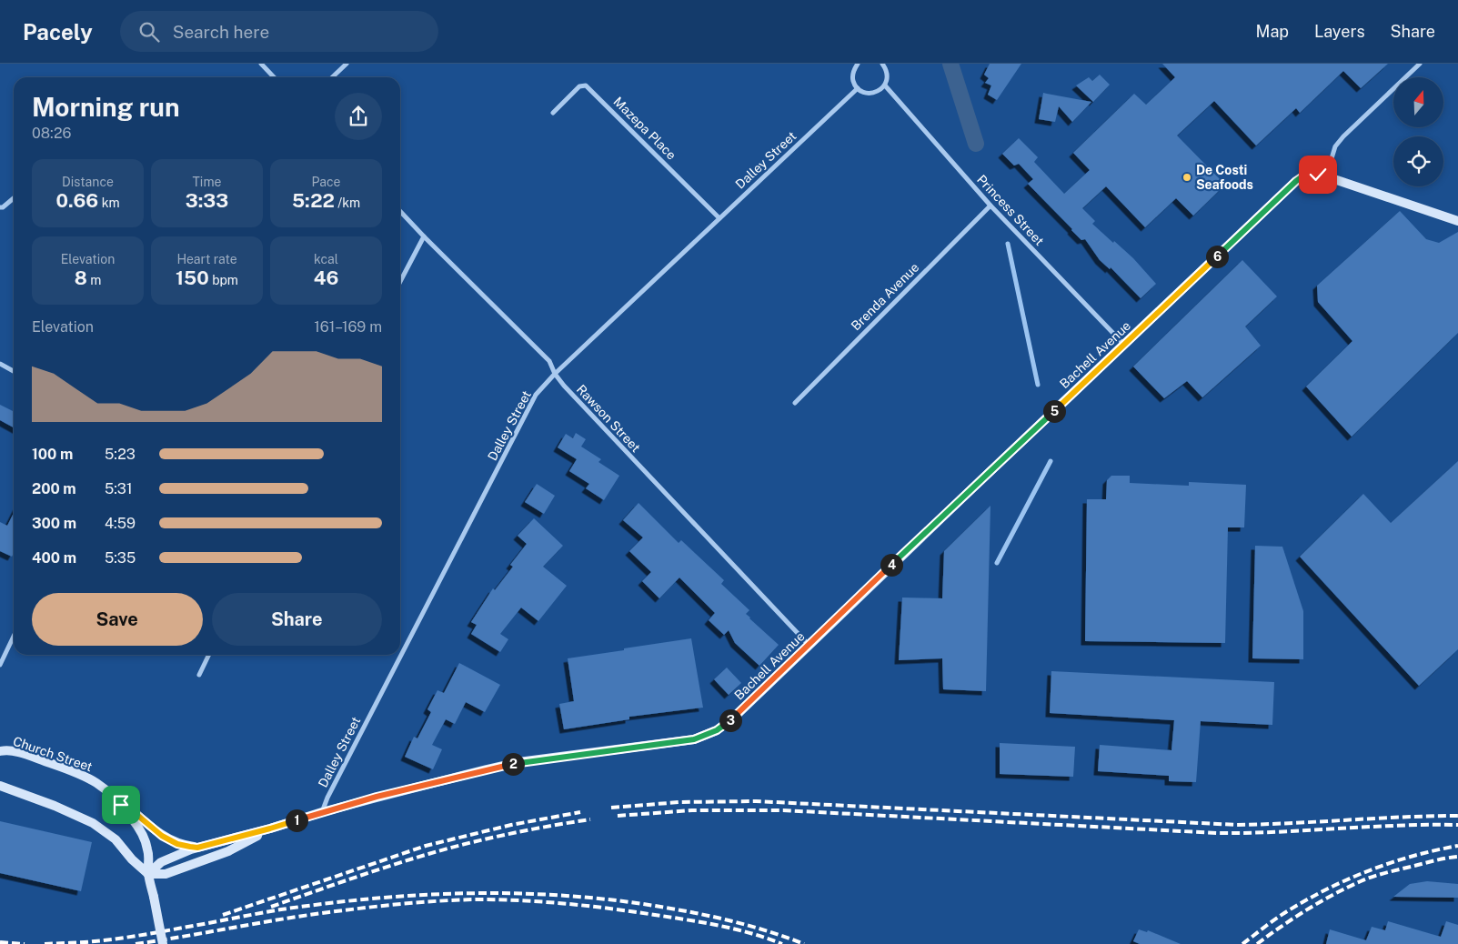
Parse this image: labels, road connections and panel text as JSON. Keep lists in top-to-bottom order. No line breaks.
{"streets":{"main road":["Bachell Avenue","Church Street"],"street":["Mazepa Place","Dalley Street","Princess Street","Brenda Avenue","Rawson Street"]},"crossings":[["Mazepa Place","Dalley Street"],["Dalley Street","Bachell Avenue"],["Dalley Street","Rawson Street"],["Princess Street","Brenda Avenue"],["Princess Street","Bachell Avenue"],["Bachell Avenue","Rawson Street"],["Bachell Avenue","Church Street"]],"places":["De Costi Seafoods"],"north":"top","page":{"header":"Pacely","search":"Search here","nav":["Map","Layers","Share"],"heading":["Morning run","08:26"],"stats":[["Distance","0.66 km"],["Time","3:33"],["Pace","5:22 /km"],["Elevation","8 m"],["Heart rate","150 bpm"],["kcal","46"]],"pins":["6","5","4","3","2","1"],"chart":["Elevation","161–169 m"],"list":[{"name":"100 m","note":"5:23"},{"name":"200 m","note":"5:31"},{"name":"300 m","note":"4:59"},{"name":"400 m","note":"5:35"}],"buttons":["Save","Share"]}}
